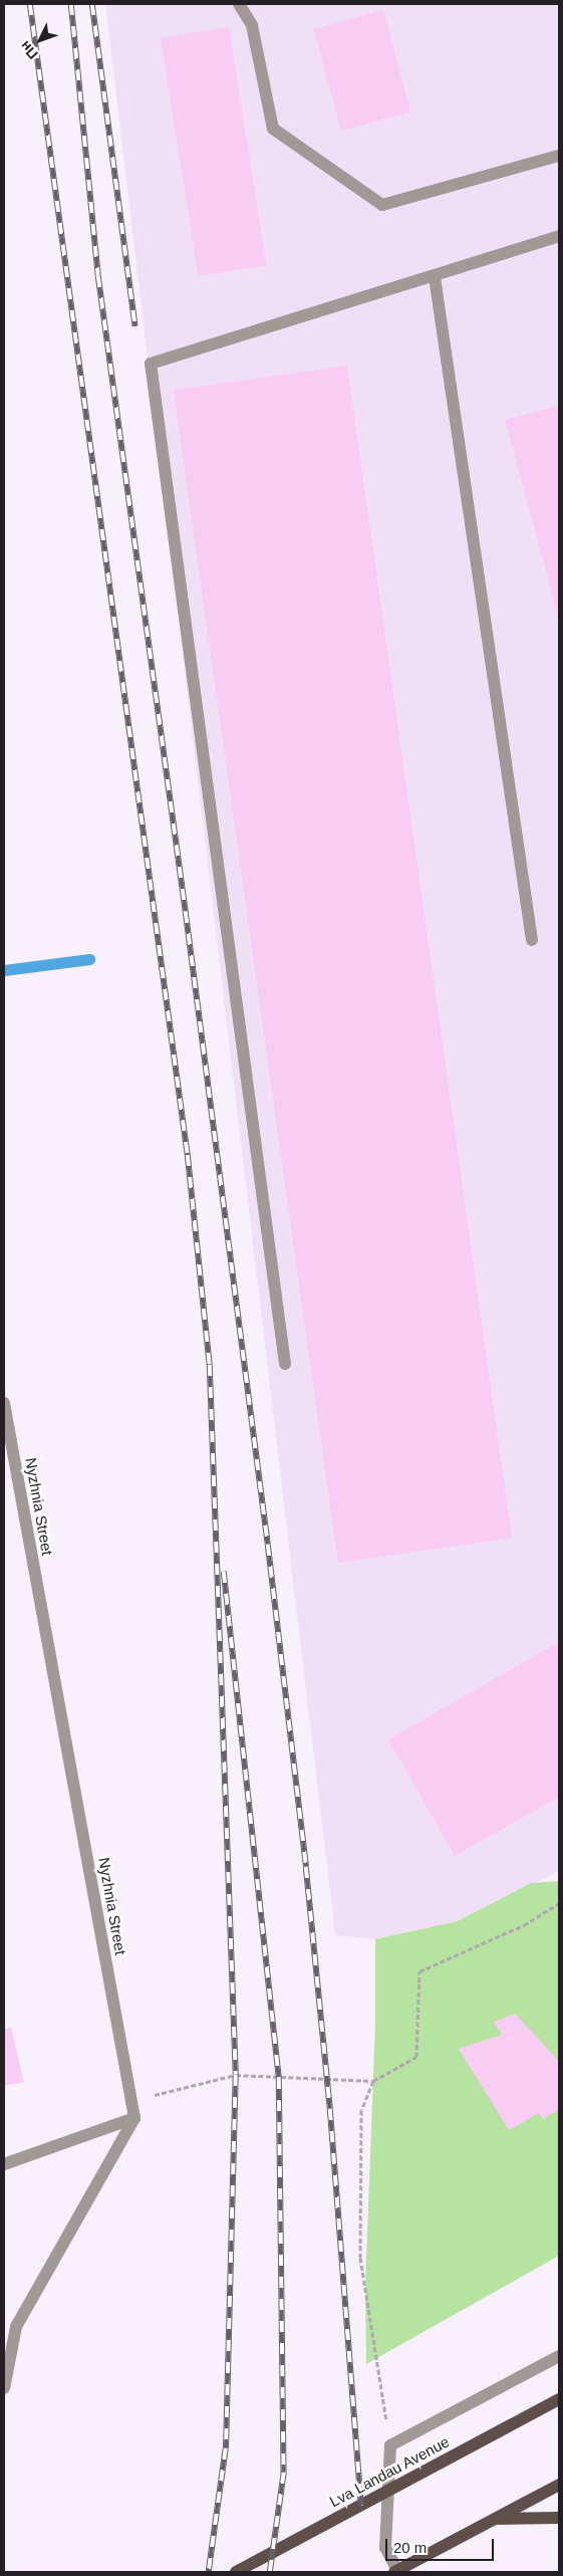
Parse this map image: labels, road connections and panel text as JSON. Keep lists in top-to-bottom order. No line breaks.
{"streets":{"main road":["Lva Landau Avenue"],"street":["Nyzhnia Street"]},"scale_bar":"20 m","north":"bottom left"}
